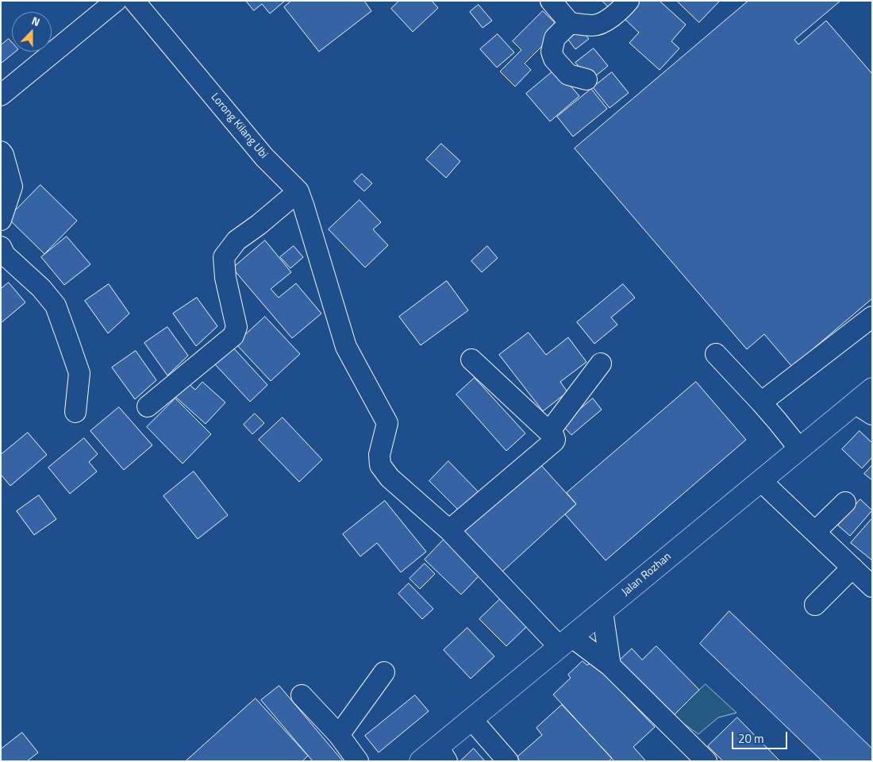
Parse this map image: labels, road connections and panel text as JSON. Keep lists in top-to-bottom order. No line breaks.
{"streets":{"main road":["Jalan Rozhan"],"street":["Lorong Kilang Ubi"]},"crossings":[["Lorong Kilang Ubi","Jalan Rozhan"]],"scale_bar":"20 m","north":"top"}
